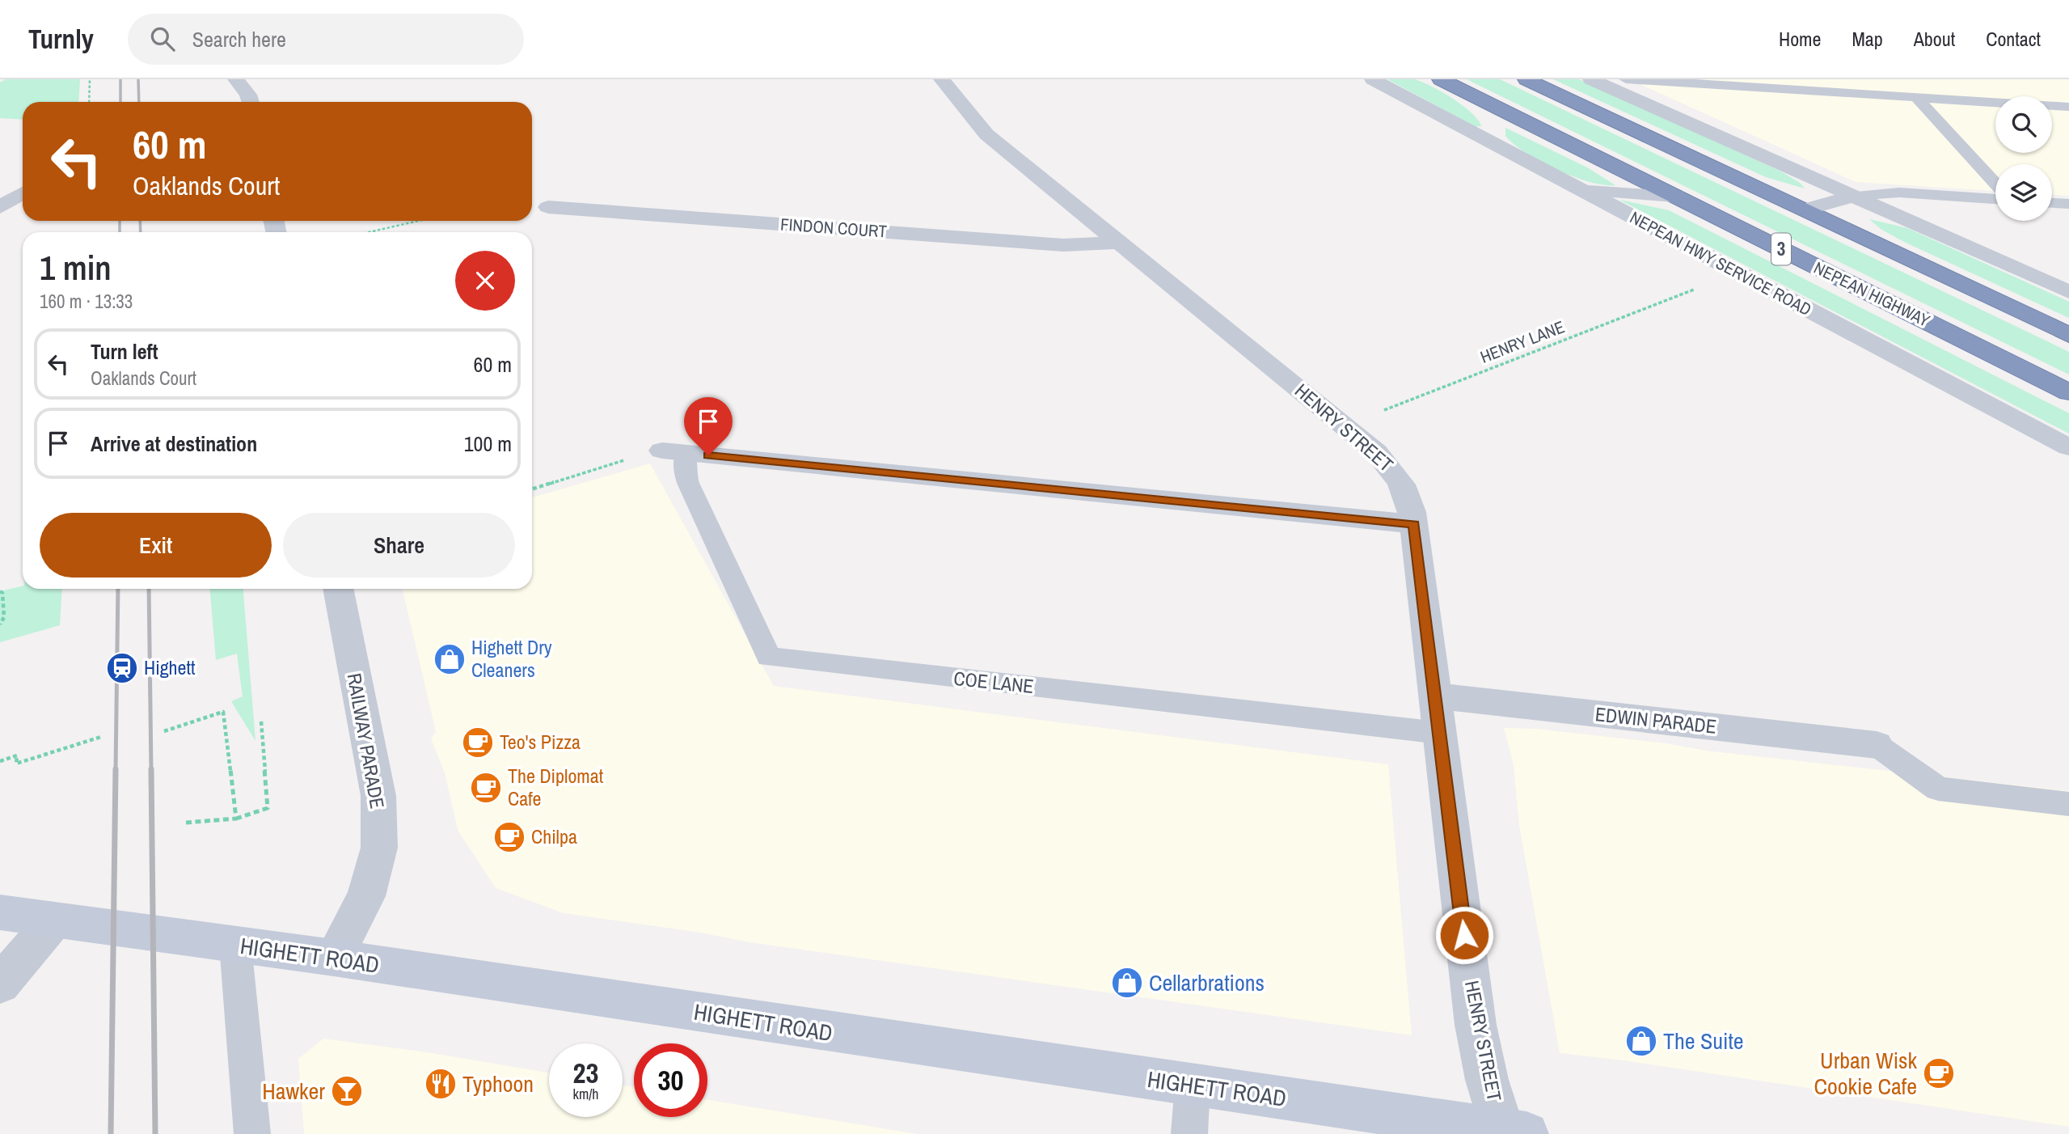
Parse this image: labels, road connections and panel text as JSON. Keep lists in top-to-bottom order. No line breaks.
{"streets":{"highway":["3","NEPEAN HIGHWAY"],"street":["FINDON COURT","NEPEAN HWY SERVICE ROAD","HENRY STREET","EDWIN PARADE","RAILWAY PARADE","HIGHETT ROAD"],"lane":["COE LANE"],"path":["HENRY LANE"]},"crossings":[["FINDON COURT","HENRY STREET"],["NEPEAN HWY SERVICE ROAD","NEPEAN HIGHWAY"],["HENRY LANE","HENRY STREET"],["HENRY STREET","COE LANE"],["HENRY STREET","EDWIN PARADE"],["HENRY STREET","HIGHETT ROAD"],["RAILWAY PARADE","HIGHETT ROAD"]],"places":{"shop":["Highett Dry Cleaners","Cellarbrations","The Suite"],"station":["Highett"],"cafe":["Teo's Pizza","The Diplomat Cafe","Chilpa","Urban Wisk Cookie Cafe"],"restaurant":["Typhoon"],"bar":["Hawker"]},"page":{"header":"Turnly","search":"Search here","nav":["Home","Map","About","Contact"],"turn":["60 m","Oaklands Court"],"heading":["1 min","160 m · 13:33"],"list":[{"name":"Turn left","note":"Oaklands Court","value":"60 m"},{"name":"Arrive at destination","value":"100 m"}],"buttons":["Exit","Share"],"speed":"23 km/h","limit":"30"}}
